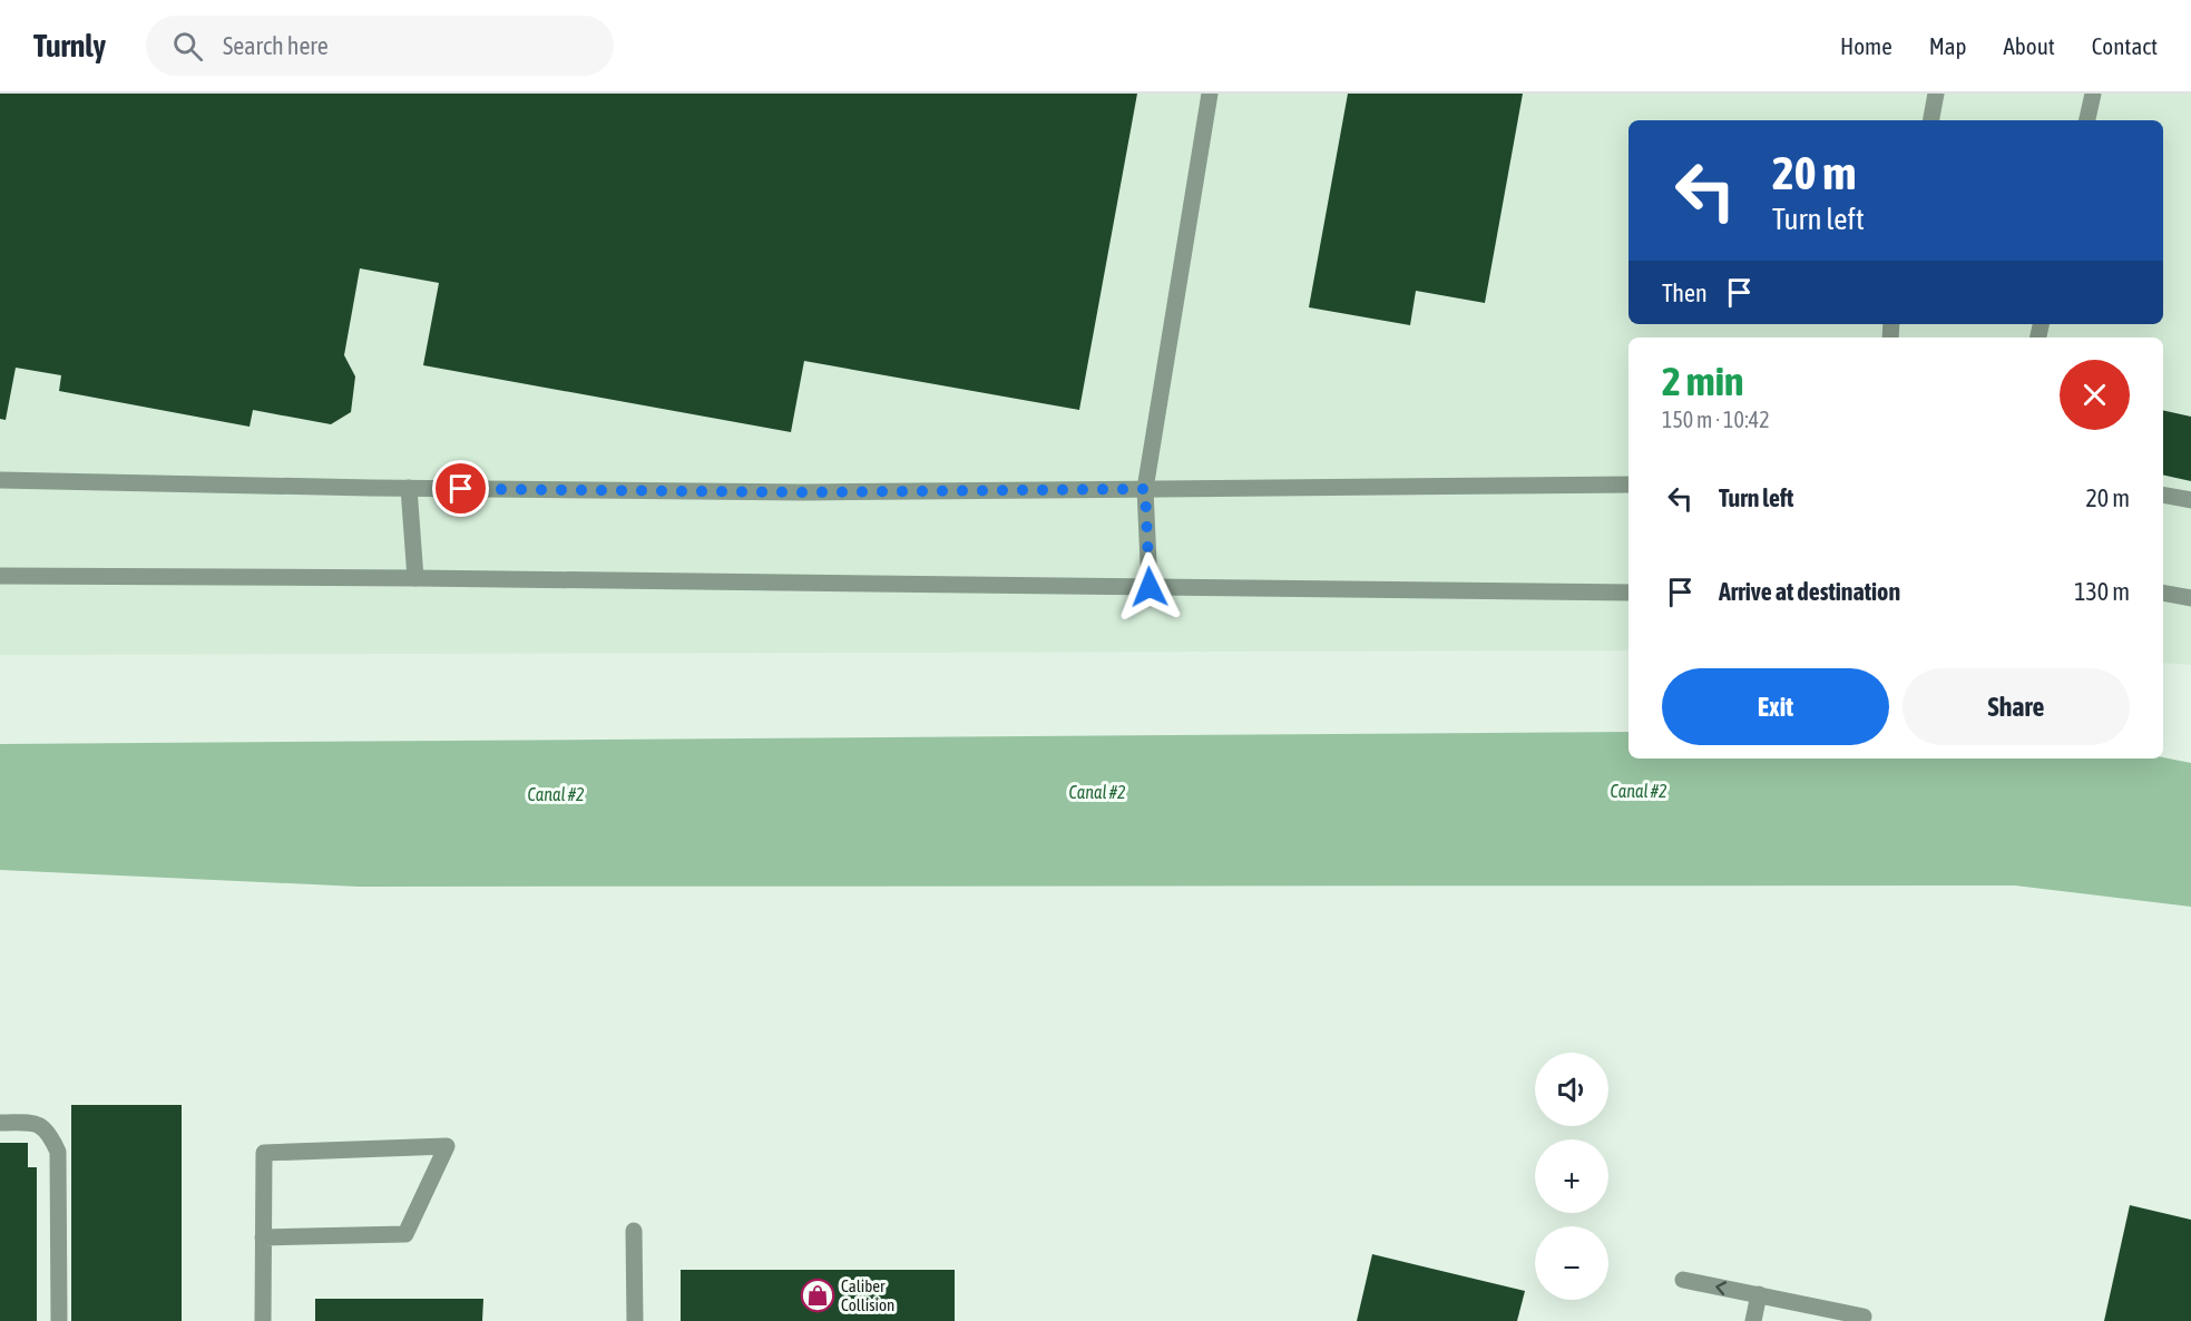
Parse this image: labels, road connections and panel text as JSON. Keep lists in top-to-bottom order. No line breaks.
{"water":["Canal #2"],"places":{"shop":["Caliber Collision"]},"page":{"header":"Turnly","search":"Search here","nav":["Home","Map","About","Contact"],"turn":["20 m","Turn left"],"then":"Then","heading":["2 min","150 m · 10:42"],"list":[{"name":"Turn left","value":"20 m"},{"name":"Arrive at destination","value":"130 m"}],"buttons":["Exit","Share"],"map_buttons":["+","−"]}}
